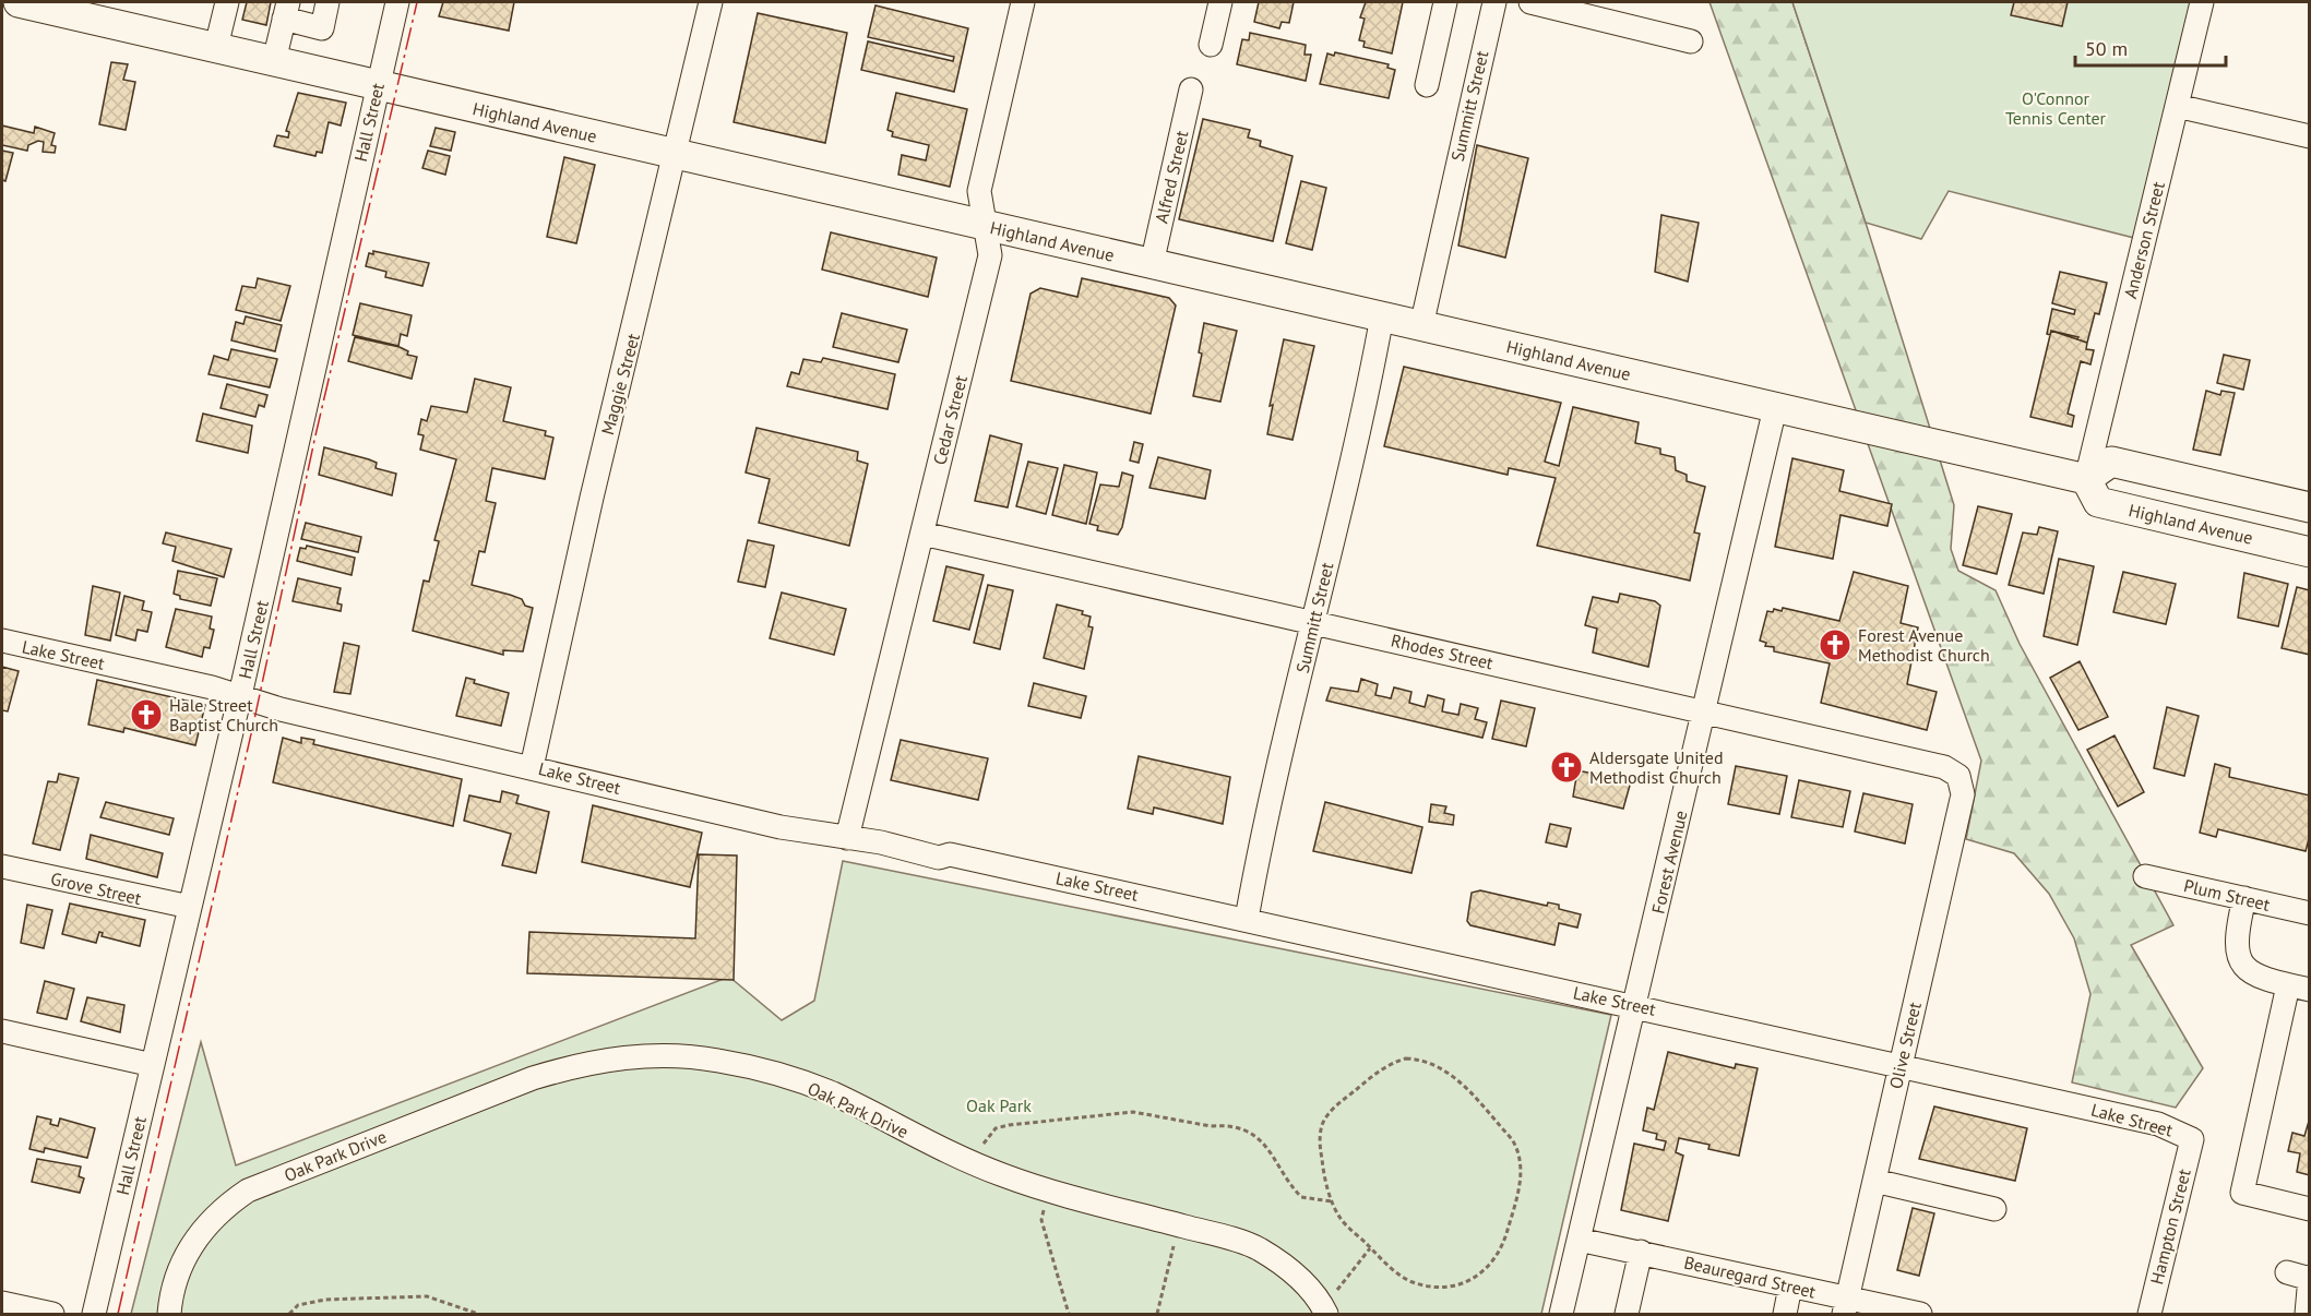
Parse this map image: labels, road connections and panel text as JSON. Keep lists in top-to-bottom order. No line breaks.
{"streets":{"main road":["Highland Avenue"],"street":["Summitt Street","Hall Street","Alfred Street","Anderson Street","Maggie Street","Cedar Street","Rhodes Street","Lake Street","Forest Avenue","Grove Street","Plum Street","Olive Street","Oak Park Drive","Hampton Street","Beauregard Street"]},"crossings":[["Summitt Street","Highland Avenue"],["Summitt Street","Rhodes Street"],["Summitt Street","Lake Street"],["Hall Street","Highland Avenue"],["Hall Street","Lake Street"],["Hall Street","Grove Street"],["Highland Avenue","Alfred Street"],["Highland Avenue","Anderson Street"],["Highland Avenue","Maggie Street"],["Highland Avenue","Cedar Street"],["Highland Avenue","Forest Avenue"],["Maggie Street","Lake Street"],["Cedar Street","Rhodes Street"],["Cedar Street","Lake Street"],["Rhodes Street","Forest Avenue"],["Rhodes Street","Olive Street"],["Lake Street","Forest Avenue"],["Lake Street","Olive Street"],["Lake Street","Hampton Street"],["Forest Avenue","Beauregard Street"],["Olive Street","Beauregard Street"]],"parks":["O'Connor Tennis Center","Oak Park"],"places":{"church":["Forest Avenue Methodist Church","Hale Street Baptist Church","Aldersgate United Methodist Church"]},"scale_bar":"50 m"}
